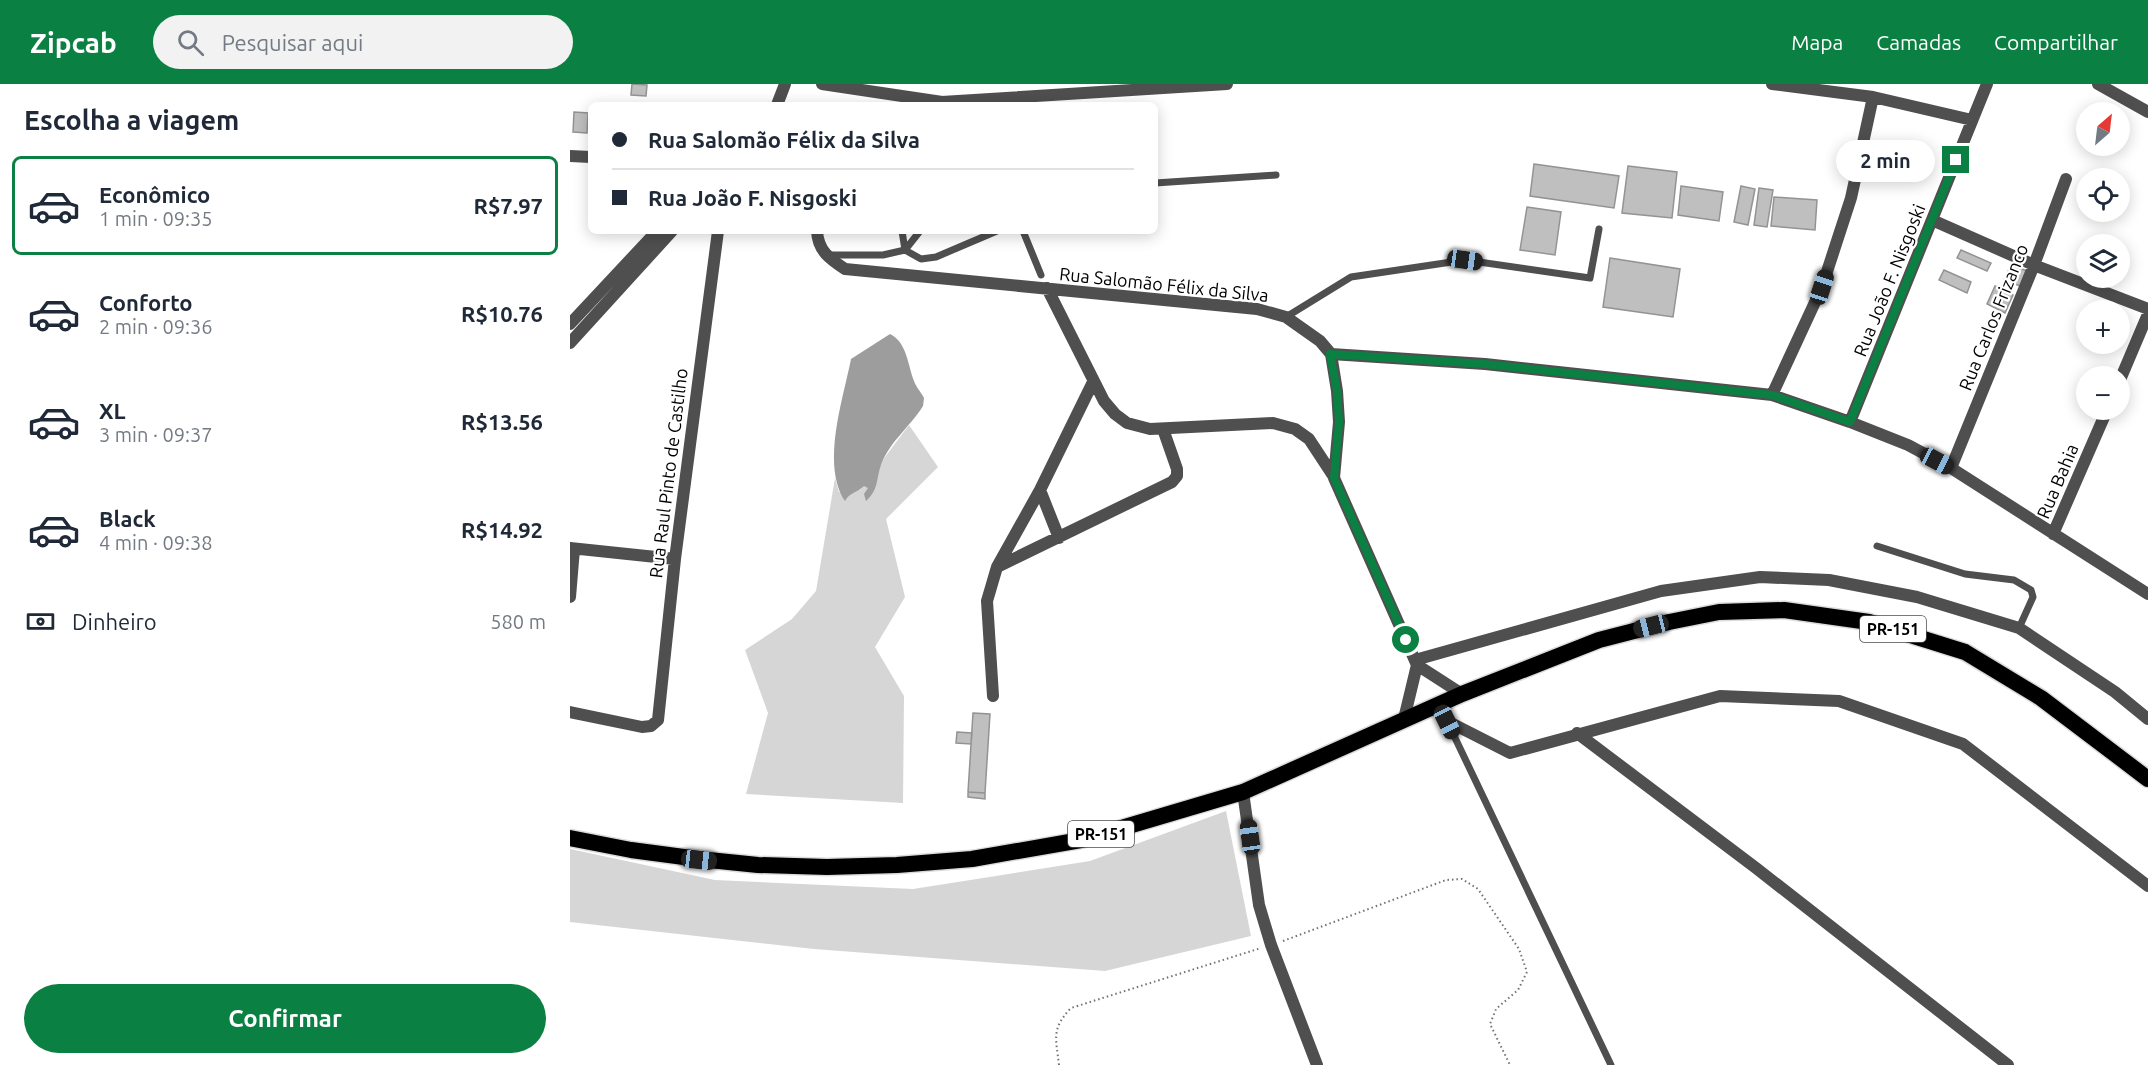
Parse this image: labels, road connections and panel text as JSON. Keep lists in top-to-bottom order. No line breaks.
{"streets":{"highway":["PR-151"],"street":["Rua João F. Nisgoski","Rua Salomão Félix da Silva","Rua Carlos Frizanco","Rua Raul Pinto de Castilho","Rua Bahia"]},"north":"top right","page":{"header":"Zipcab","search":"Pesquisar aqui","nav":["Mapa","Camadas","Compartilhar"],"heading":"Escolha a viagem","map_buttons":["+","−"],"banner":["Rua Salomão Félix da Silva","Rua João F. Nisgoski"],"bubble":"2 min","list":[{"name":"Econômico","note":"1 min · 09:35","value":"R$7.97"},{"name":"Conforto","note":"2 min · 09:36","value":"R$10.76"},{"name":"XL","note":"3 min · 09:37","value":"R$13.56"},{"name":"Black","note":"4 min · 09:38","value":"R$14.92"}],"pay":["Dinheiro","580 m"],"buttons":"Confirmar"}}
